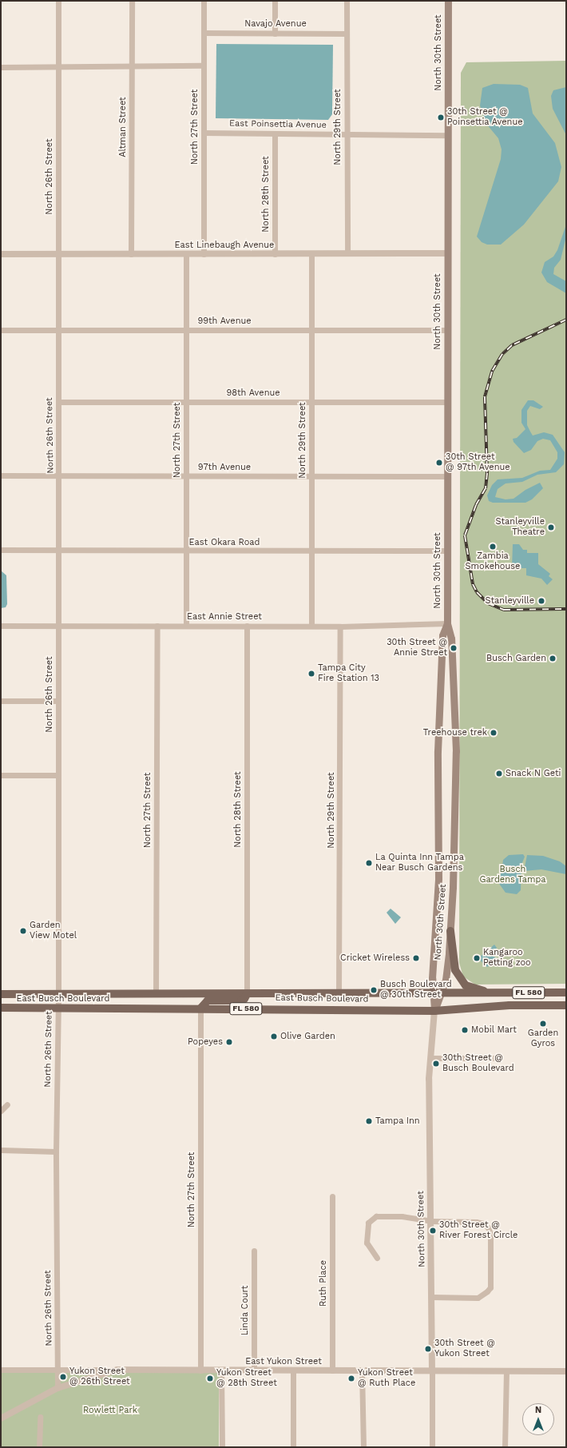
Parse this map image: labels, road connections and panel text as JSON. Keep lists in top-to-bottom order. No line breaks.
{"streets":{"main road":["North 30th Street","FL 580","East Busch Boulevard"],"street":["Navajo Avenue","East Poinsettia Avenue","Altman Street","North 27th Street","North 29th Street","North 26th Street","North 28th Street","East Linebaugh Avenue","99th Avenue","98th Avenue","97th Avenue","East Okara Road","East Annie Street","Ruth Place","Linda Court","East Yukon Street"]},"crossings":[["Navajo Avenue","North 27th Street"],["Navajo Avenue","North 29th Street"],["North 30th Street","East Poinsettia Avenue"],["North 30th Street","East Linebaugh Avenue"],["North 30th Street","99th Avenue"],["North 30th Street","98th Avenue"],["North 30th Street","97th Avenue"],["North 30th Street","East Okara Road"],["North 30th Street","East Annie Street"],["North 30th Street","East Busch Boulevard"],["North 30th Street","East Yukon Street"],["East Poinsettia Avenue","North 27th Street"],["East Poinsettia Avenue","North 29th Street"],["East Poinsettia Avenue","North 28th Street"],["Altman Street","East Linebaugh Avenue"],["North 27th Street","East Linebaugh Avenue"],["North 27th Street","99th Avenue"],["North 27th Street","98th Avenue"],["North 27th Street","97th Avenue"],["North 27th Street","East Okara Road"],["North 27th Street","East Annie Street"],["North 27th Street","East Busch Boulevard"],["North 27th Street","East Yukon Street"],["North 29th Street","East Linebaugh Avenue"],["North 29th Street","99th Avenue"],["North 29th Street","98th Avenue"],["North 29th Street","97th Avenue"],["North 29th Street","East Okara Road"],["North 29th Street","East Annie Street"],["North 29th Street","East Busch Boulevard"],["North 26th Street","East Linebaugh Avenue"],["North 26th Street","99th Avenue"],["North 26th Street","98th Avenue"],["North 26th Street","97th Avenue"],["North 26th Street","East Okara Road"],["North 26th Street","East Annie Street"],["North 26th Street","East Busch Boulevard"],["North 26th Street","East Yukon Street"],["North 28th Street","East Linebaugh Avenue"],["North 28th Street","East Annie Street"],["North 28th Street","East Busch Boulevard"],["Ruth Place","East Yukon Street"],["Linda Court","East Yukon Street"]],"parks":["Busch Gardens Tampa","Rowlett Park"],"places":["30th Street @ Poinsettia Avenue","30th Street @ 97th Avenue","Stanleyville Theatre","Zambia Smokehouse","Stanleyville","30th Street @ Annie Street","Busch Garden","Tampa City Fire Station 13","Treehouse trek","Snack N Geti","La Quinta Inn Tampa Near Busch Gardens","Garden View Motel","Cricket Wireless","Kangaroo Petting zoo","Busch Boulevard @ 30th Street","Garden Gyros","Mobil Mart","Olive Garden","Popeyes","30th Street @ Busch Boulevard","Tampa Inn","30th Street @ River Forest Circle","30th Street @ Yukon Street","Yukon Street @ 26th Street","Yukon Street @ 28th Street","Yukon Street @ Ruth Place"],"north":"top"}
